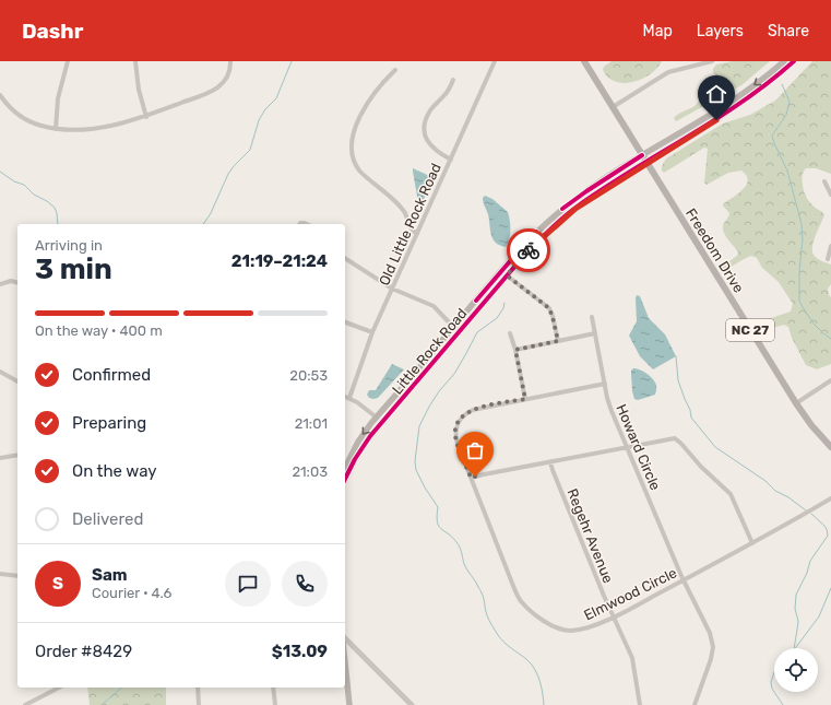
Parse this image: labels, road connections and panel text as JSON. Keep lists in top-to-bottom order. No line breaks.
{"streets":{"main road":["Freedom Drive","NC 27","Little Rock Road"],"street":["Old Little Rock Road","Howard Circle","Regehr Avenue","Elmwood Circle"]},"crossings":[["Freedom Drive","Little Rock Road"],["Howard Circle","Elmwood Circle"],["Regehr Avenue","Elmwood Circle"]],"page":{"header":"Dashr","nav":["Map","Layers","Share"],"heading":["3 min","Arriving in","21:19–21:24"],"panel":["Sam","Courier · 4.6","Order #8429","$13.09"],"bar":"On the way · 400 m","list":[["Confirmed","20:53"],["Preparing","21:01"],["On the way","21:03"],"Delivered"],"round":"S"}}
